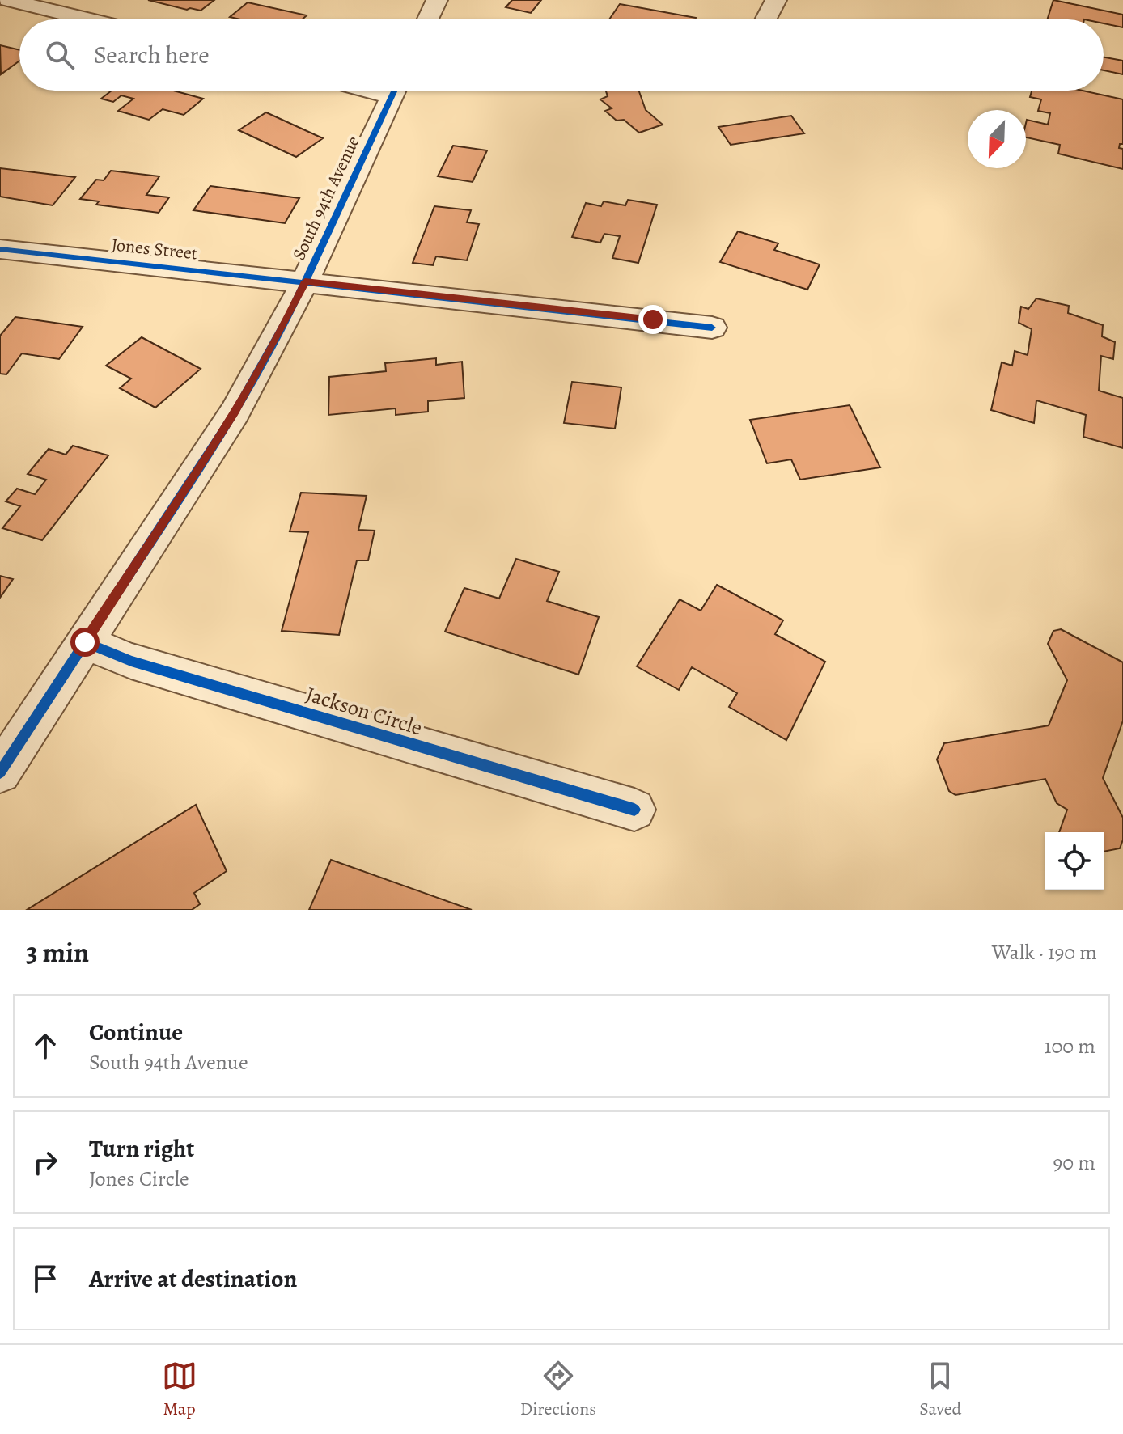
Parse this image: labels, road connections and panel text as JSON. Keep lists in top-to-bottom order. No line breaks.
{"streets":{"street":["South 94th Avenue","Jones Street","Jackson Circle"]},"crossings":[["South 94th Avenue","Jones Street"],["South 94th Avenue","Jackson Circle"]],"north":"bottom left","page":{"search":"Search here","heading":["3 min","Walk · 190 m"],"list":[["Continue","South 94th Avenue","100 m"],["Turn right","Jones Circle","90 m"],"Arrive at destination"],"nav":["Map","Directions","Saved"]}}
